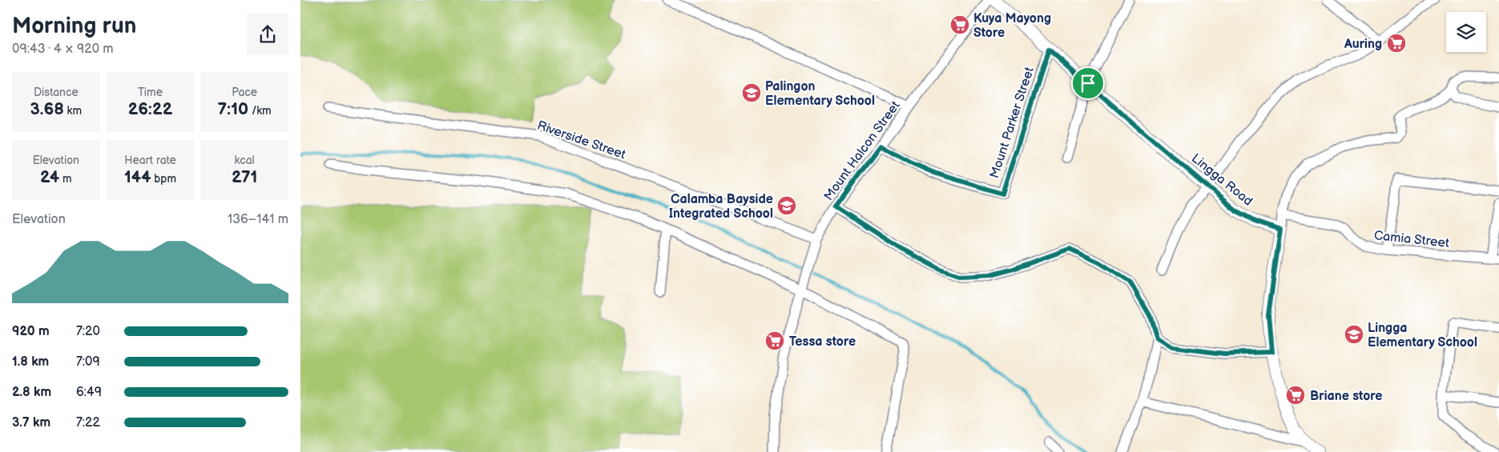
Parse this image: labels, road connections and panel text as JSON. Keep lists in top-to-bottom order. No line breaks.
{"streets":{"street":["Mount Parker Street","Riverside Street","Mount Halcon Street","Lingga Road","Camia Street"]},"crossings":[["Mount Parker Street","Mount Halcon Street"],["Mount Parker Street","Lingga Road"],["Riverside Street","Mount Halcon Street"]],"places":{"supermarket":["Kuya Mayong Store","Auring","Tessa store","Briane store"],"school or university":["Palingon Elementary School","Calamba Bayside Integrated School","Lingga Elementary School"]},"page":{"heading":["Morning run","09:43 · 4 × 920 m"],"stats":[["Distance","3.68 km"],["Time","26:22"],["Pace","7:10 /km"],["Elevation","24 m"],["Heart rate","144 bpm"],["kcal","271"]],"chart":["Elevation","136–141 m"],"list":[{"name":"920 m","note":"7:20"},{"name":"1.8 km","note":"7:09"},{"name":"2.8 km","note":"6:49"},{"name":"3.7 km","note":"7:22"}]}}
